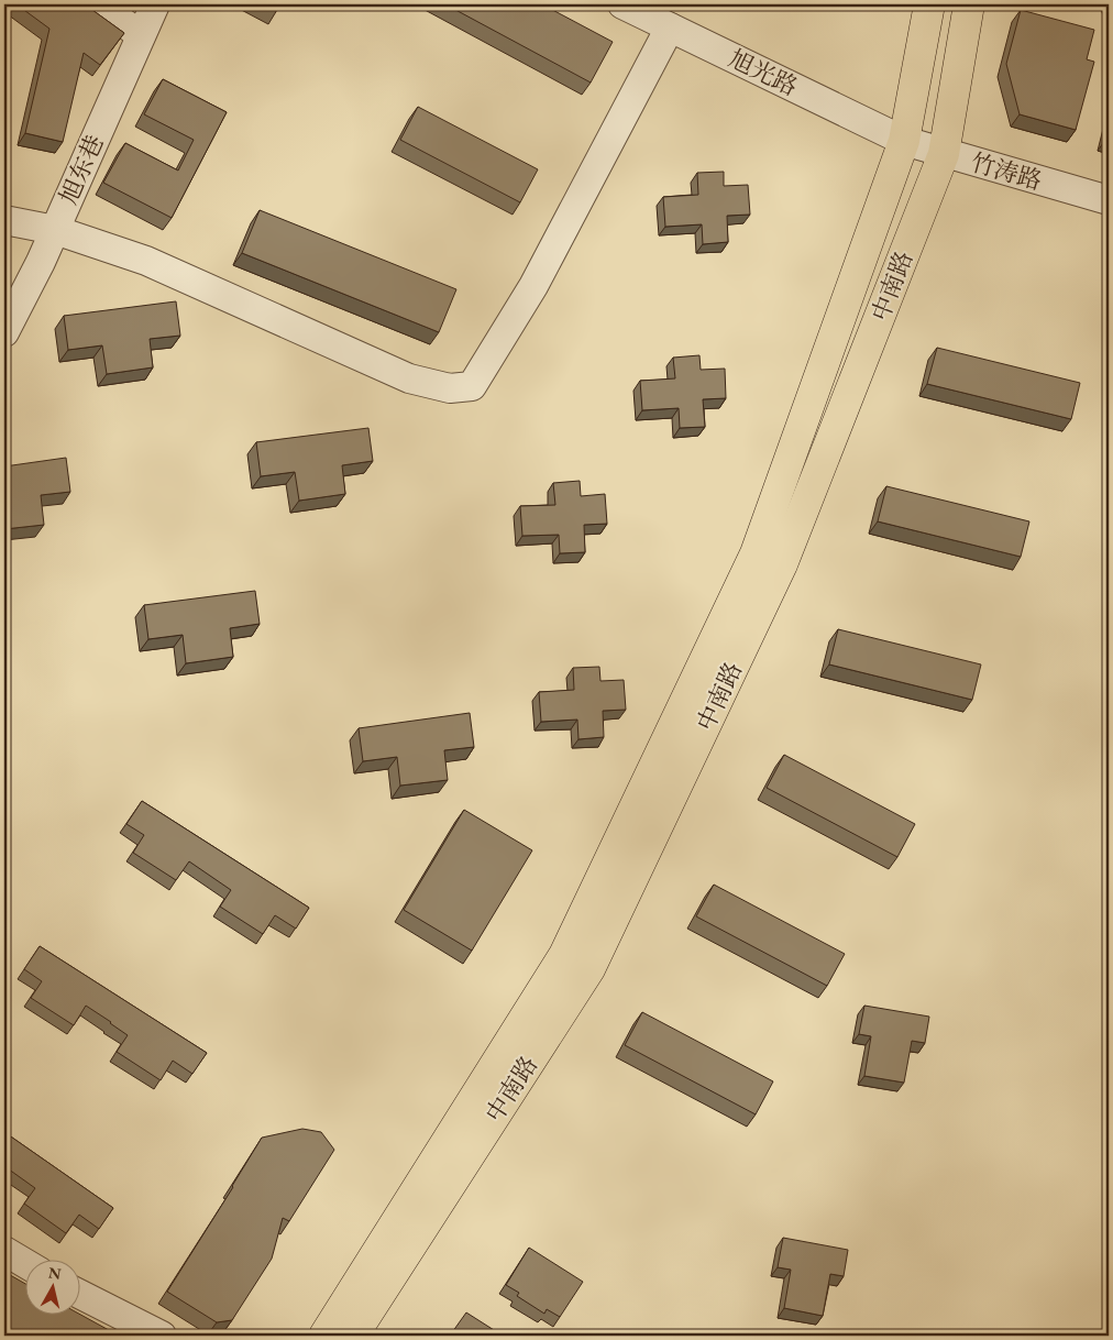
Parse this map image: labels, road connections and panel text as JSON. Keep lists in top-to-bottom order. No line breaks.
{"streets":{"main road":["中南路"],"street":["旭光路","旭东巷","竹涛路"]},"crossings":[["旭光路","竹涛路"],["旭光路","中南路"],["竹涛路","中南路"]],"north":"top"}
